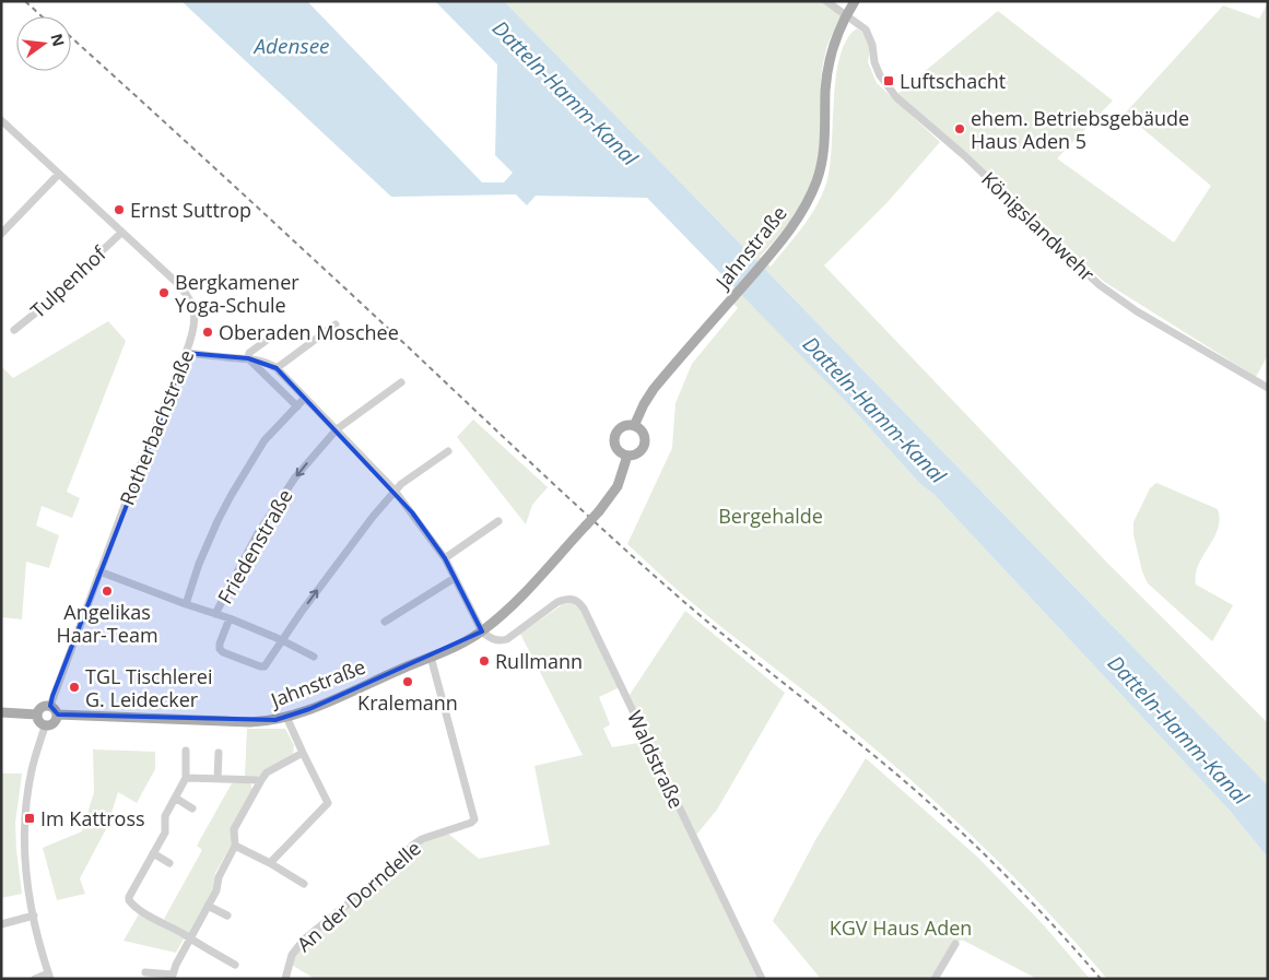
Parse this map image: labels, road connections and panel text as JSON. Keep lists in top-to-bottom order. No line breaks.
{"streets":{"main road":["Jahnstraße"],"street":["Königslandwehr","Tulpenhof","Rotherbachstraße","Friedenstraße","Waldstraße","An der Dorndelle"]},"crossings":[["Königslandwehr","Jahnstraße"],["Jahnstraße","Rotherbachstraße"],["Jahnstraße","Waldstraße"],["Jahnstraße","An der Dorndelle"],["Tulpenhof","Rotherbachstraße"]],"water":["Adensee","Datteln-Hamm-Kanal"],"parks":["Bergehalde","KGV Haus Aden"],"places":{"transit":["Luftschacht","Im Kattross"],"other":["ehem. Betriebsgebäude Haus Aden 5","Ernst Suttrop","Bergkamener Yoga-Schule","Oberaden Moschee","Angelikas Haar-Team","Rullmann","Kralemann","TGL Tischlerei G. Leidecker"]},"north":"right"}
